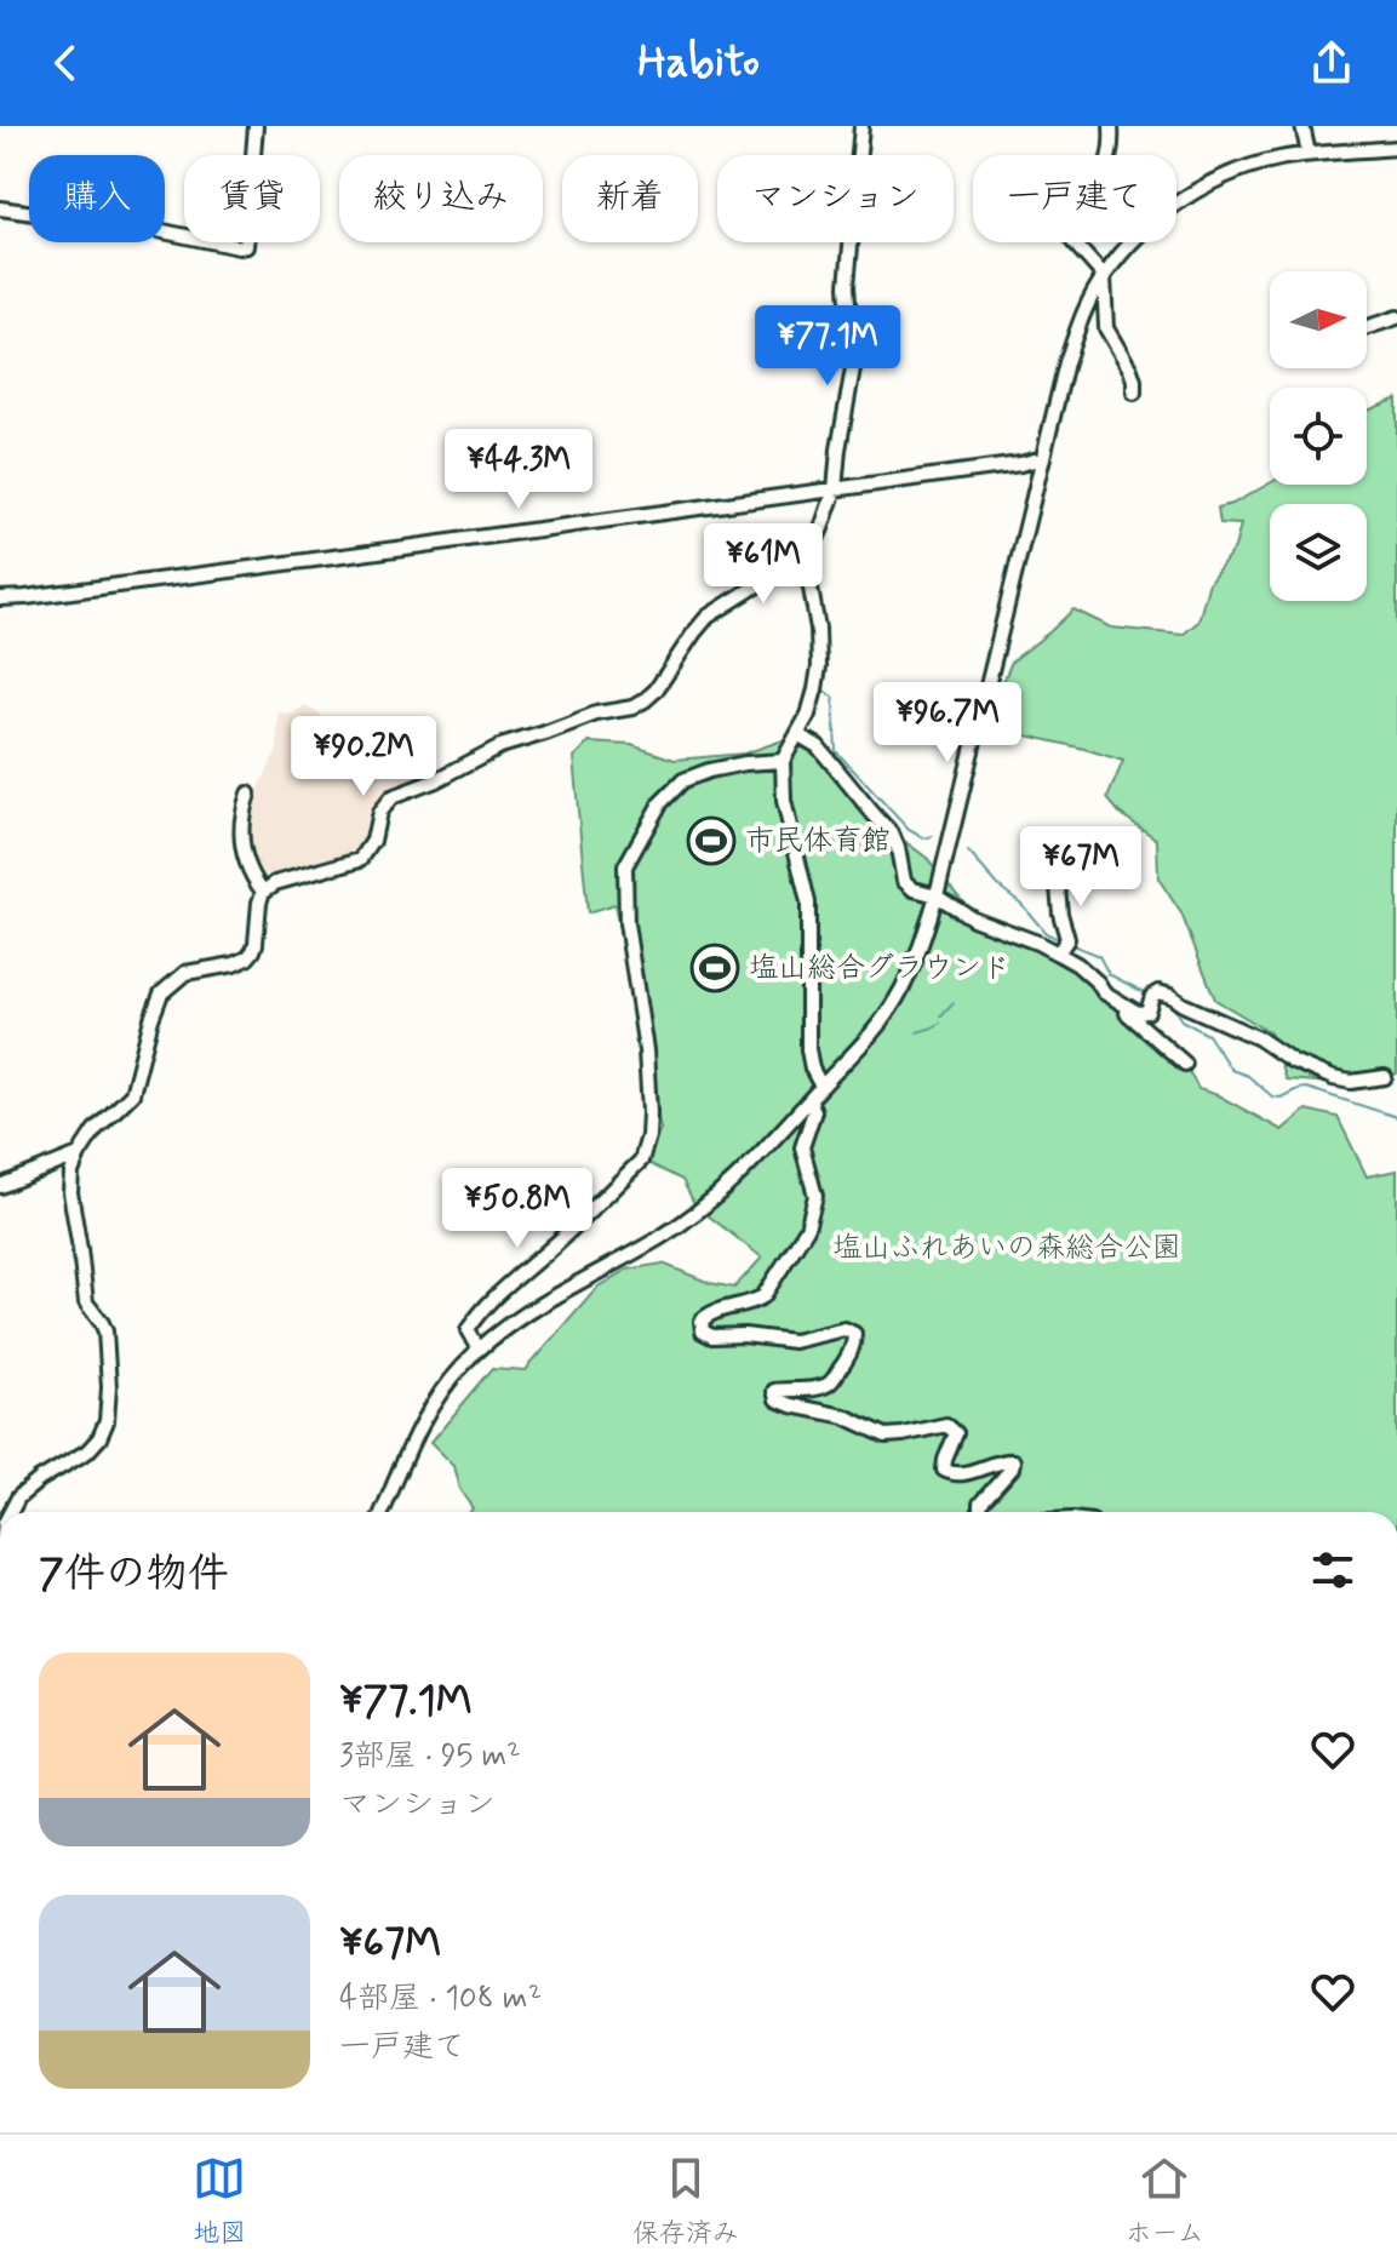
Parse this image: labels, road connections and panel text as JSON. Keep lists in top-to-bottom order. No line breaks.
{"parks":["塩山ふれあいの森総合公園"],"places":{"sports":["市民体育館","塩山総合グラウンド"]},"north":"right","page":{"header":"Habito","chip":["購入","賃貸","絞り込み","新着","マンション","一戸建て"],"price":["¥77.1M","¥44.3M","¥61M","¥96.7M","¥90.2M","¥67M","¥50.8M"],"heading":"7件の物件","list":[{"name":"¥77.1M","note":"3部屋 · 95 m² · マンション"},{"name":"¥67M","note":"4部屋 · 108 m² · 一戸建て"}],"tabs":["地図","保存済み","ホーム"]}}
